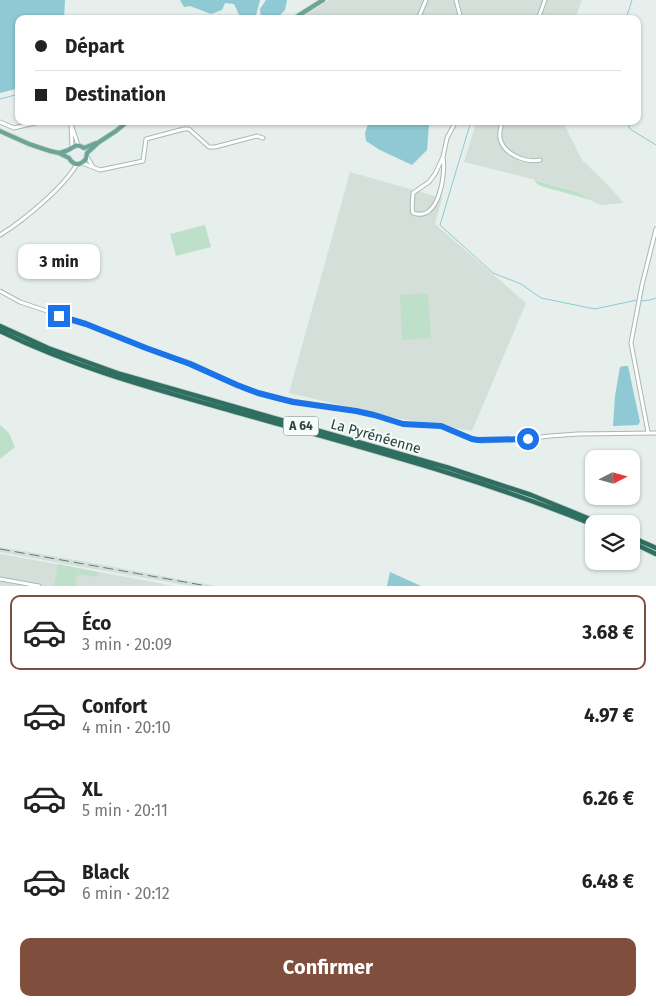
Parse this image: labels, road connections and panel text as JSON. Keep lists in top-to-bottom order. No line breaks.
{"streets":{"highway":["A 64","La Pyrénéenne"]},"north":"right","page":{"banner":["Départ","Destination"],"bubble":"3 min","list":[{"name":"Éco","note":"3 min · 20:09","value":"3.68 €"},{"name":"Confort","note":"4 min · 20:10","value":"4.97 €"},{"name":"XL","note":"5 min · 20:11","value":"6.26 €"},{"name":"Black","note":"6 min · 20:12","value":"6.48 €"}],"buttons":"Confirmer"}}
